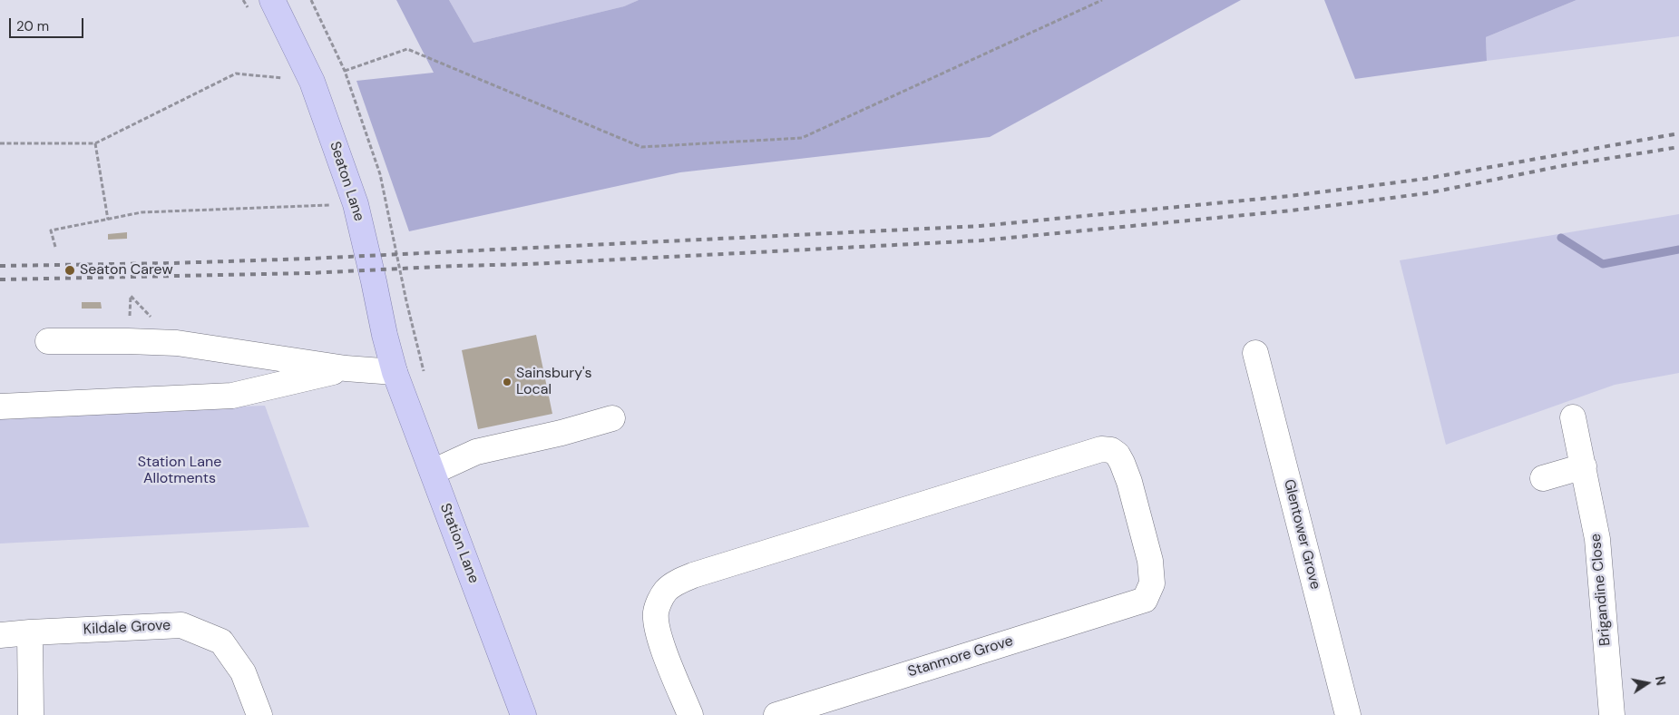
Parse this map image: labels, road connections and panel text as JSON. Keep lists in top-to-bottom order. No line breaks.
{"streets":{"main road":["Seaton Lane","Station Lane"],"street":["Glentower Grove","Brigandine Close","Kildale Grove","Stanmore Grove"]},"crossings":[["Seaton Lane","Station Lane"]],"parks":["Station Lane Allotments"],"places":["Seaton Carew","Sainsbury's Local"],"scale_bar":"20 m","north":"right"}
